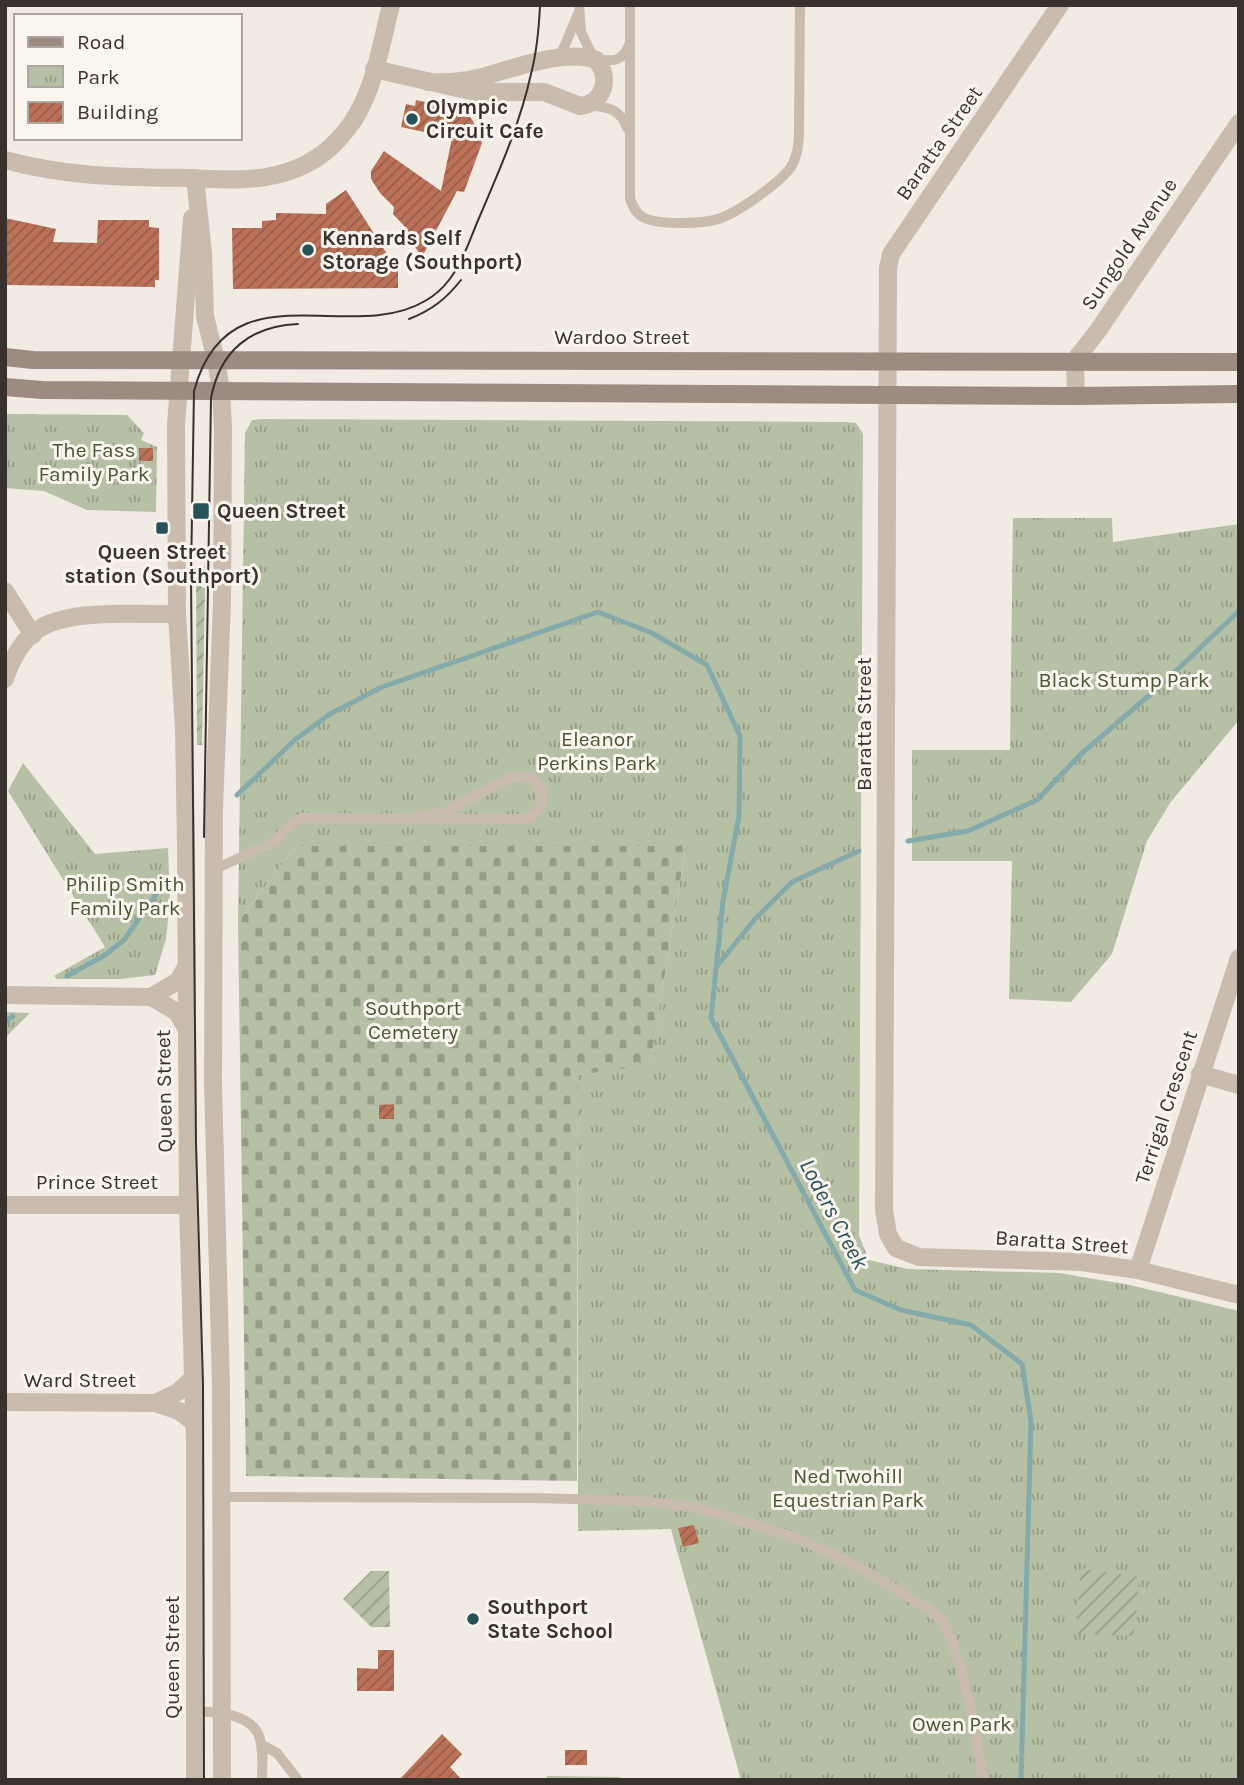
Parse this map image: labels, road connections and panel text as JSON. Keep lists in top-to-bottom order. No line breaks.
{"streets":{"main road":["Wardoo Street"],"street":["Baratta Street","Sungold Avenue","Queen Street","Terrigal Crescent","Prince Street","Ward Street"]},"crossings":[["Baratta Street","Wardoo Street"],["Baratta Street","Terrigal Crescent"],["Sungold Avenue","Wardoo Street"],["Wardoo Street","Queen Street"],["Queen Street","Prince Street"],["Queen Street","Ward Street"]],"water":["Loders Creek"],"parks":["The Fass Family Park","Black Stump Park","Eleanor Perkins Park","Philip Smith Family Park","Southport Cemetery","Ned Twohill Equestrian Park","Owen Park"],"places":{"other":["Olympic Circuit Cafe","Kennards Self Storage (Southport)","Southport State School"],"transit":["Queen Street","Queen Street station (Southport)"]},"legend":["Road","Park","Building"]}
